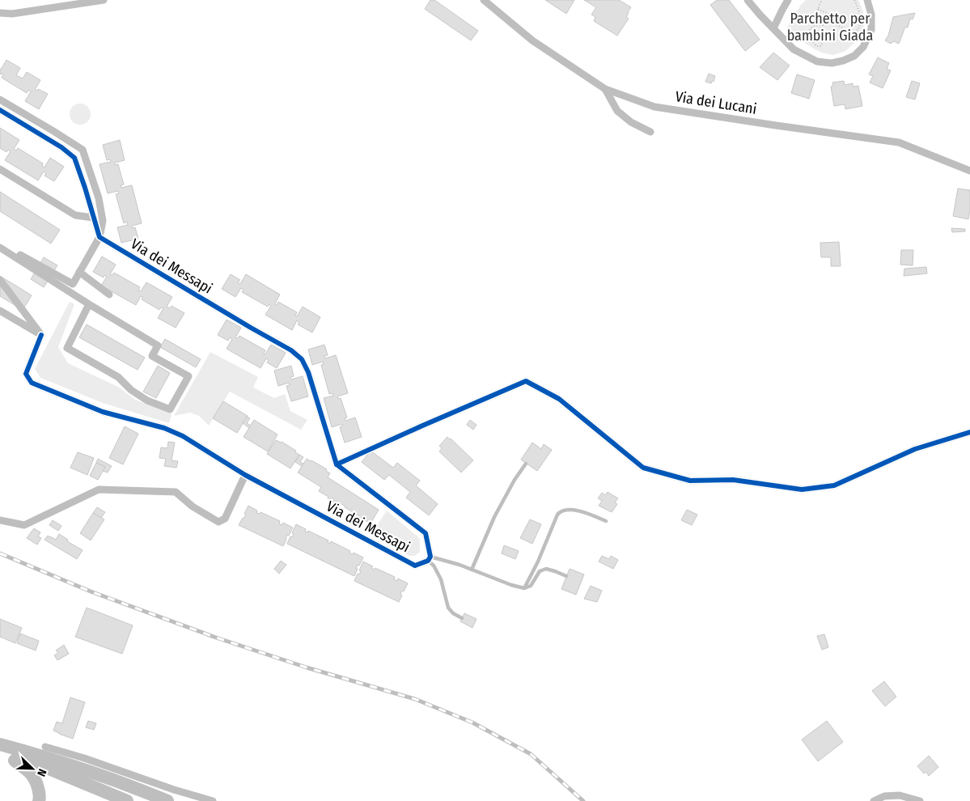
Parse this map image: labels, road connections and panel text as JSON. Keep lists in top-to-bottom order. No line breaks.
{"streets":{"street":["Via dei Lucani","Via dei Messapi"]},"parks":["Parchetto per bambini Giada"],"north":"bottom right"}
